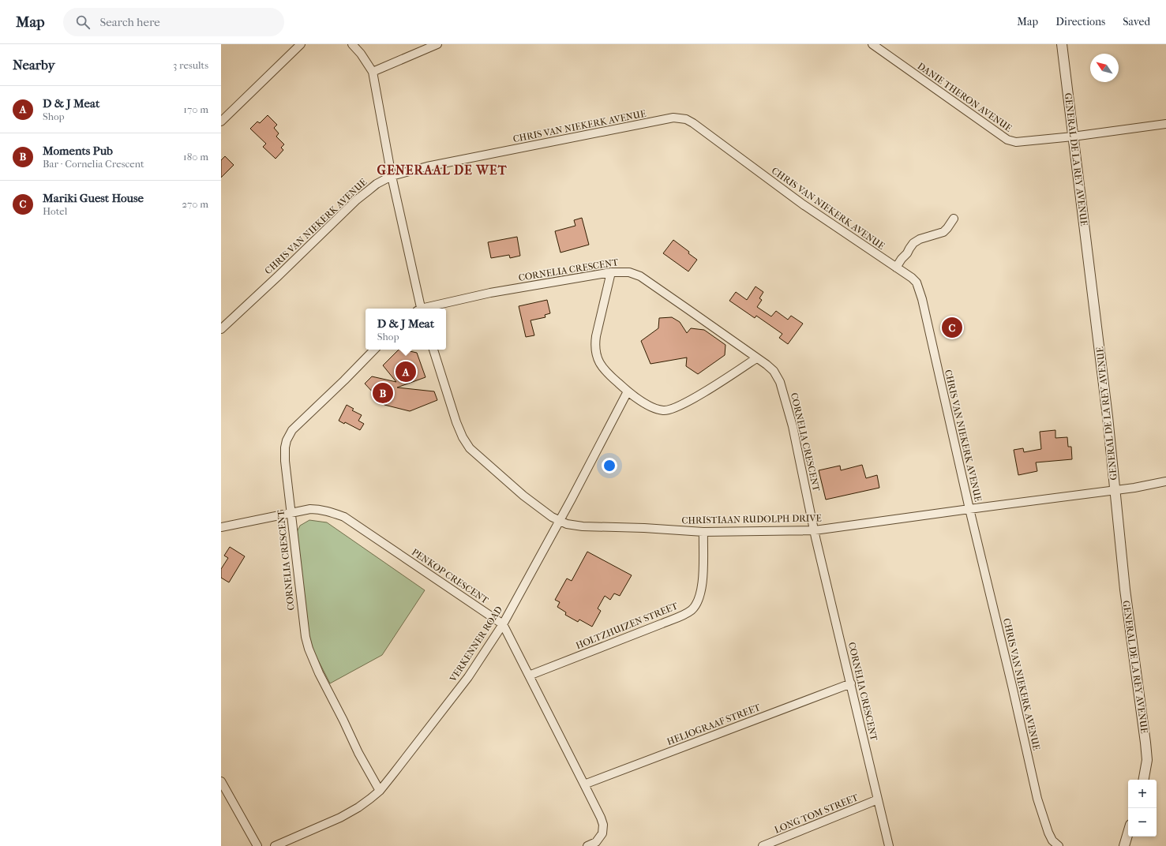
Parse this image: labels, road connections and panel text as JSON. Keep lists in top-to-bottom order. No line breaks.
{"streets":{"street":["DANIE THERON AVENUE","CHRIS VAN NIEKERK AVENUE","GENERAL DE LA REY AVENUE","CORNELIA CRESCENT","CHRISTIAAN RUDOLPH DRIVE","PENKOP CRESCENT","HOLTZHUIZEN STREET","VERKENNER ROAD","HELIOGRAAF STREET","LONG TOM STREET"]},"crossings":[["DANIE THERON AVENUE","GENERAL DE LA REY AVENUE"],["CHRIS VAN NIEKERK AVENUE","CHRISTIAAN RUDOLPH DRIVE"],["GENERAL DE LA REY AVENUE","CHRISTIAAN RUDOLPH DRIVE"],["CORNELIA CRESCENT","CHRISTIAAN RUDOLPH DRIVE"],["CORNELIA CRESCENT","PENKOP CRESCENT"],["CORNELIA CRESCENT","VERKENNER ROAD"],["CORNELIA CRESCENT","HELIOGRAAF STREET"],["CORNELIA CRESCENT","LONG TOM STREET"],["CHRISTIAAN RUDOLPH DRIVE","HOLTZHUIZEN STREET"],["CHRISTIAAN RUDOLPH DRIVE","VERKENNER ROAD"],["PENKOP CRESCENT","HOLTZHUIZEN STREET"],["PENKOP CRESCENT","VERKENNER ROAD"],["PENKOP CRESCENT","HELIOGRAAF STREET"]],"districts":["GENERAAL DE WET"],"north":"top left","page":{"header":"Map","search":"Search here","nav":["Map","Directions","Saved"],"heading":["Nearby","3 results"],"list":[{"mark":"A","name":"D & J Meat","note":"Shop","value":"170 m"},{"mark":"B","name":"Moments Pub","note":"Bar · Cornelia Crescent","value":"180 m"},{"mark":"C","name":"Mariki Guest House","note":"Hotel","value":"270 m"}],"popup":["D & J Meat","Shop"],"pins":["C","A","B"],"map_buttons":["+","−"]}}
